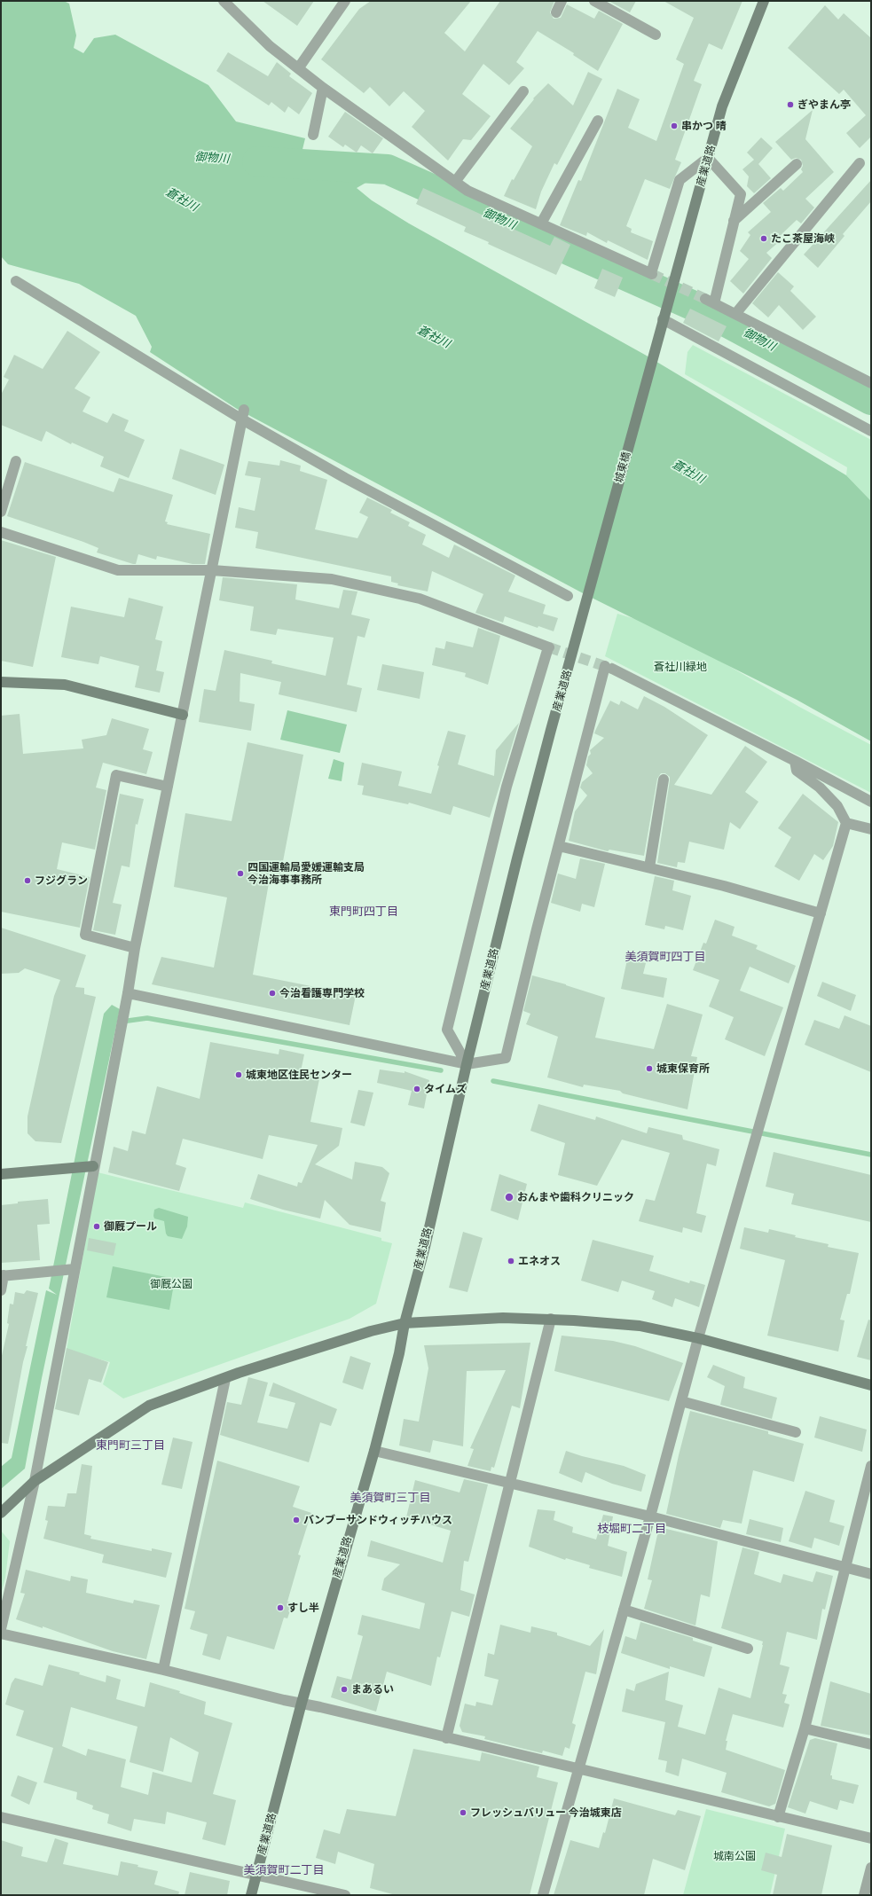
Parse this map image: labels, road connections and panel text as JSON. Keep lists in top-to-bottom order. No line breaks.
{"streets":{"street":["産業道路","城東橋"]},"crossings":[["産業道路","城東橋"]],"districts":["東門町四丁目","美須賀町四丁目","東門町三丁目","美須賀町三丁目","枝堀町二丁目","美須賀町二丁目"],"water":["御物川","蒼社川"],"parks":["蒼社川緑地","御厩公園","城南公園"],"places":["ぎやまん亭","串かつ 晴","たこ茶屋海峡","四国運輸局愛媛運輸支局 今治海事事務所","フジグラン","今治看護専門学校","城東保育所","城東地区住民センター","タイムズ","おんまや歯科クリニック","御厩プール","エネオス","バンブーサンドウィッチハウス","すし半","まあるい","フレッシュバリュー 今治城東店"]}
